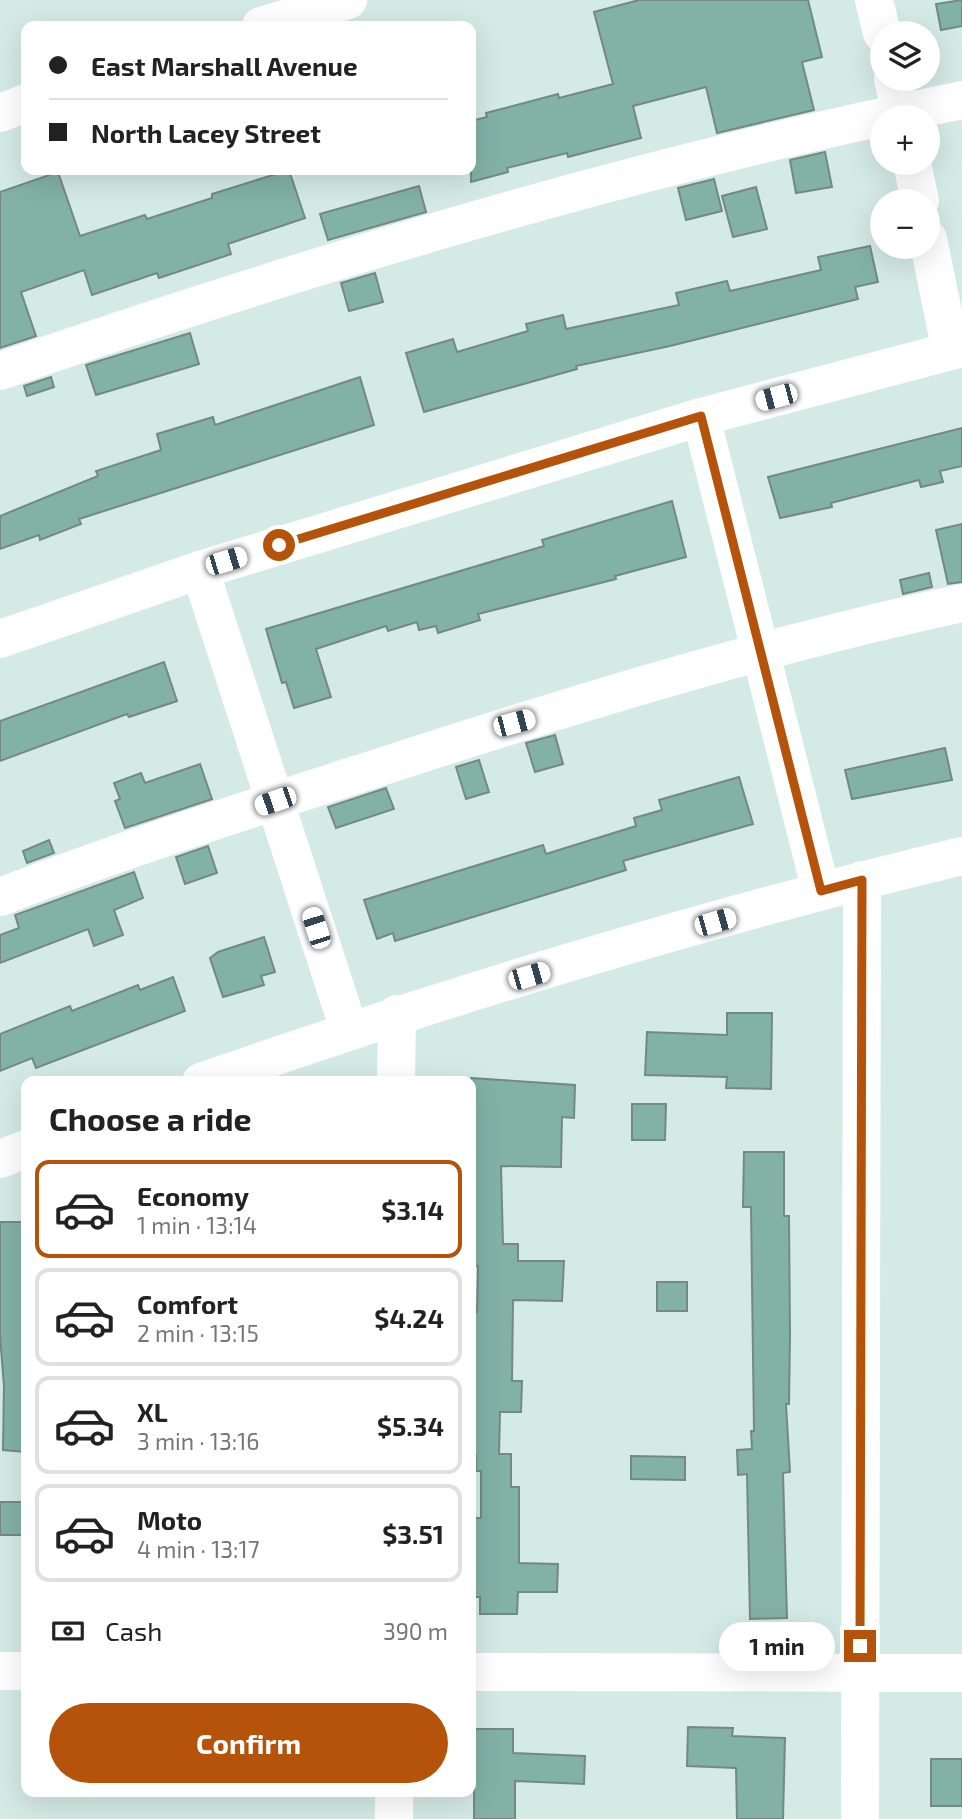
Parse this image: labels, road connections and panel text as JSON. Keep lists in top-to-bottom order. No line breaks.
{"page":{"map_buttons":["+","−"],"banner":["East Marshall Avenue","North Lacey Street"],"heading":"Choose a ride","list":[{"name":"Economy","note":"1 min · 13:14","value":"$3.14"},{"name":"Comfort","note":"2 min · 13:15","value":"$4.24"},{"name":"XL","note":"3 min · 13:16","value":"$5.34"},{"name":"Moto","note":"4 min · 13:17","value":"$3.51"}],"pay":["Cash","390 m"],"bubble":"1 min","buttons":"Confirm"}}
